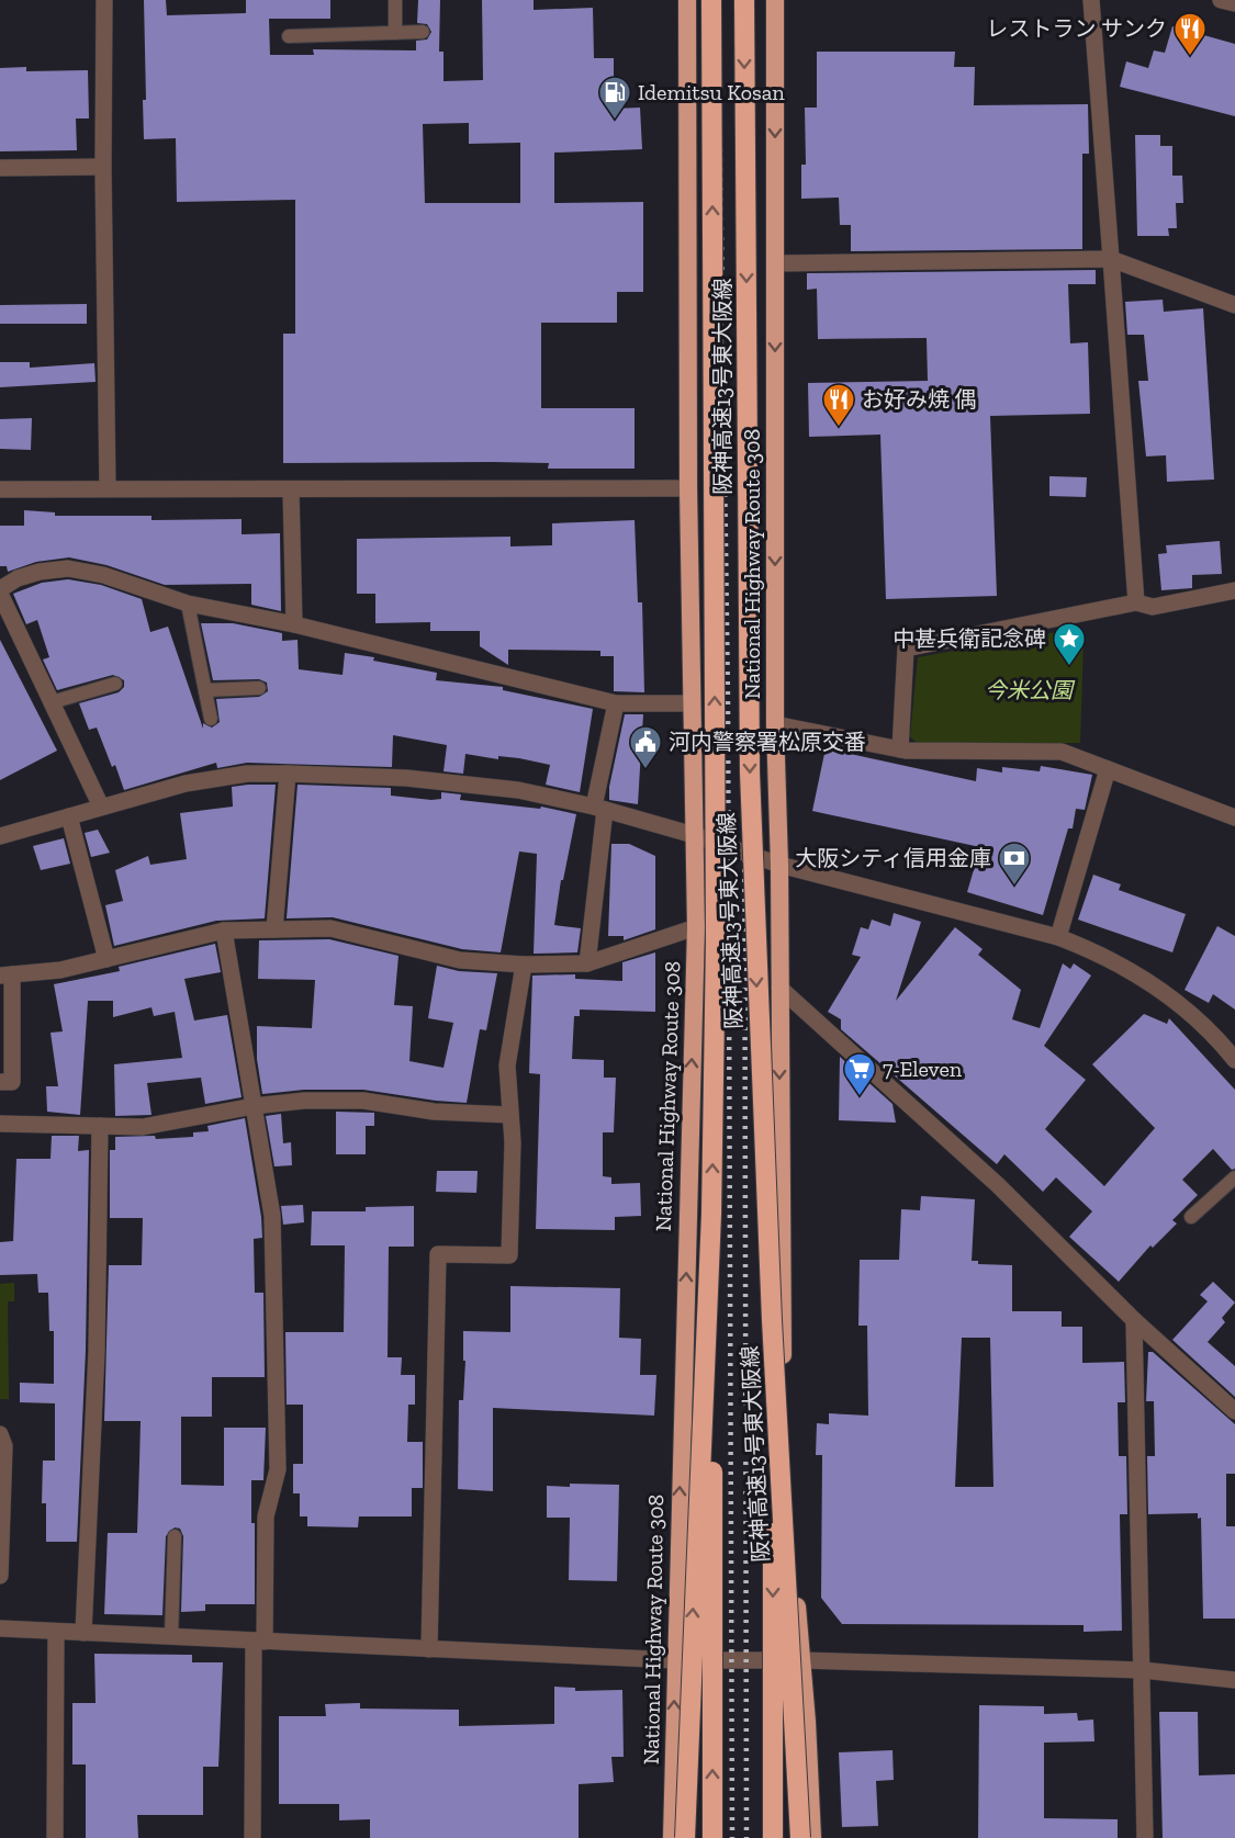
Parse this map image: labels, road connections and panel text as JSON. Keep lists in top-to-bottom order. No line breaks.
{"streets":{"highway":["阪神高速13号東大阪線","National Highway Route 308"]},"parks":["今米公園"],"places":{"restaurant":["レストラン サンク","お好み焼 偶"],"fuel station":["Idemitsu Kosan"],"place":["中甚兵衛記念碑"],"public building":["河内警察署松原交番"],"bank":["大阪シティ信用金庫"],"supermarket":["7-Eleven"]}}
